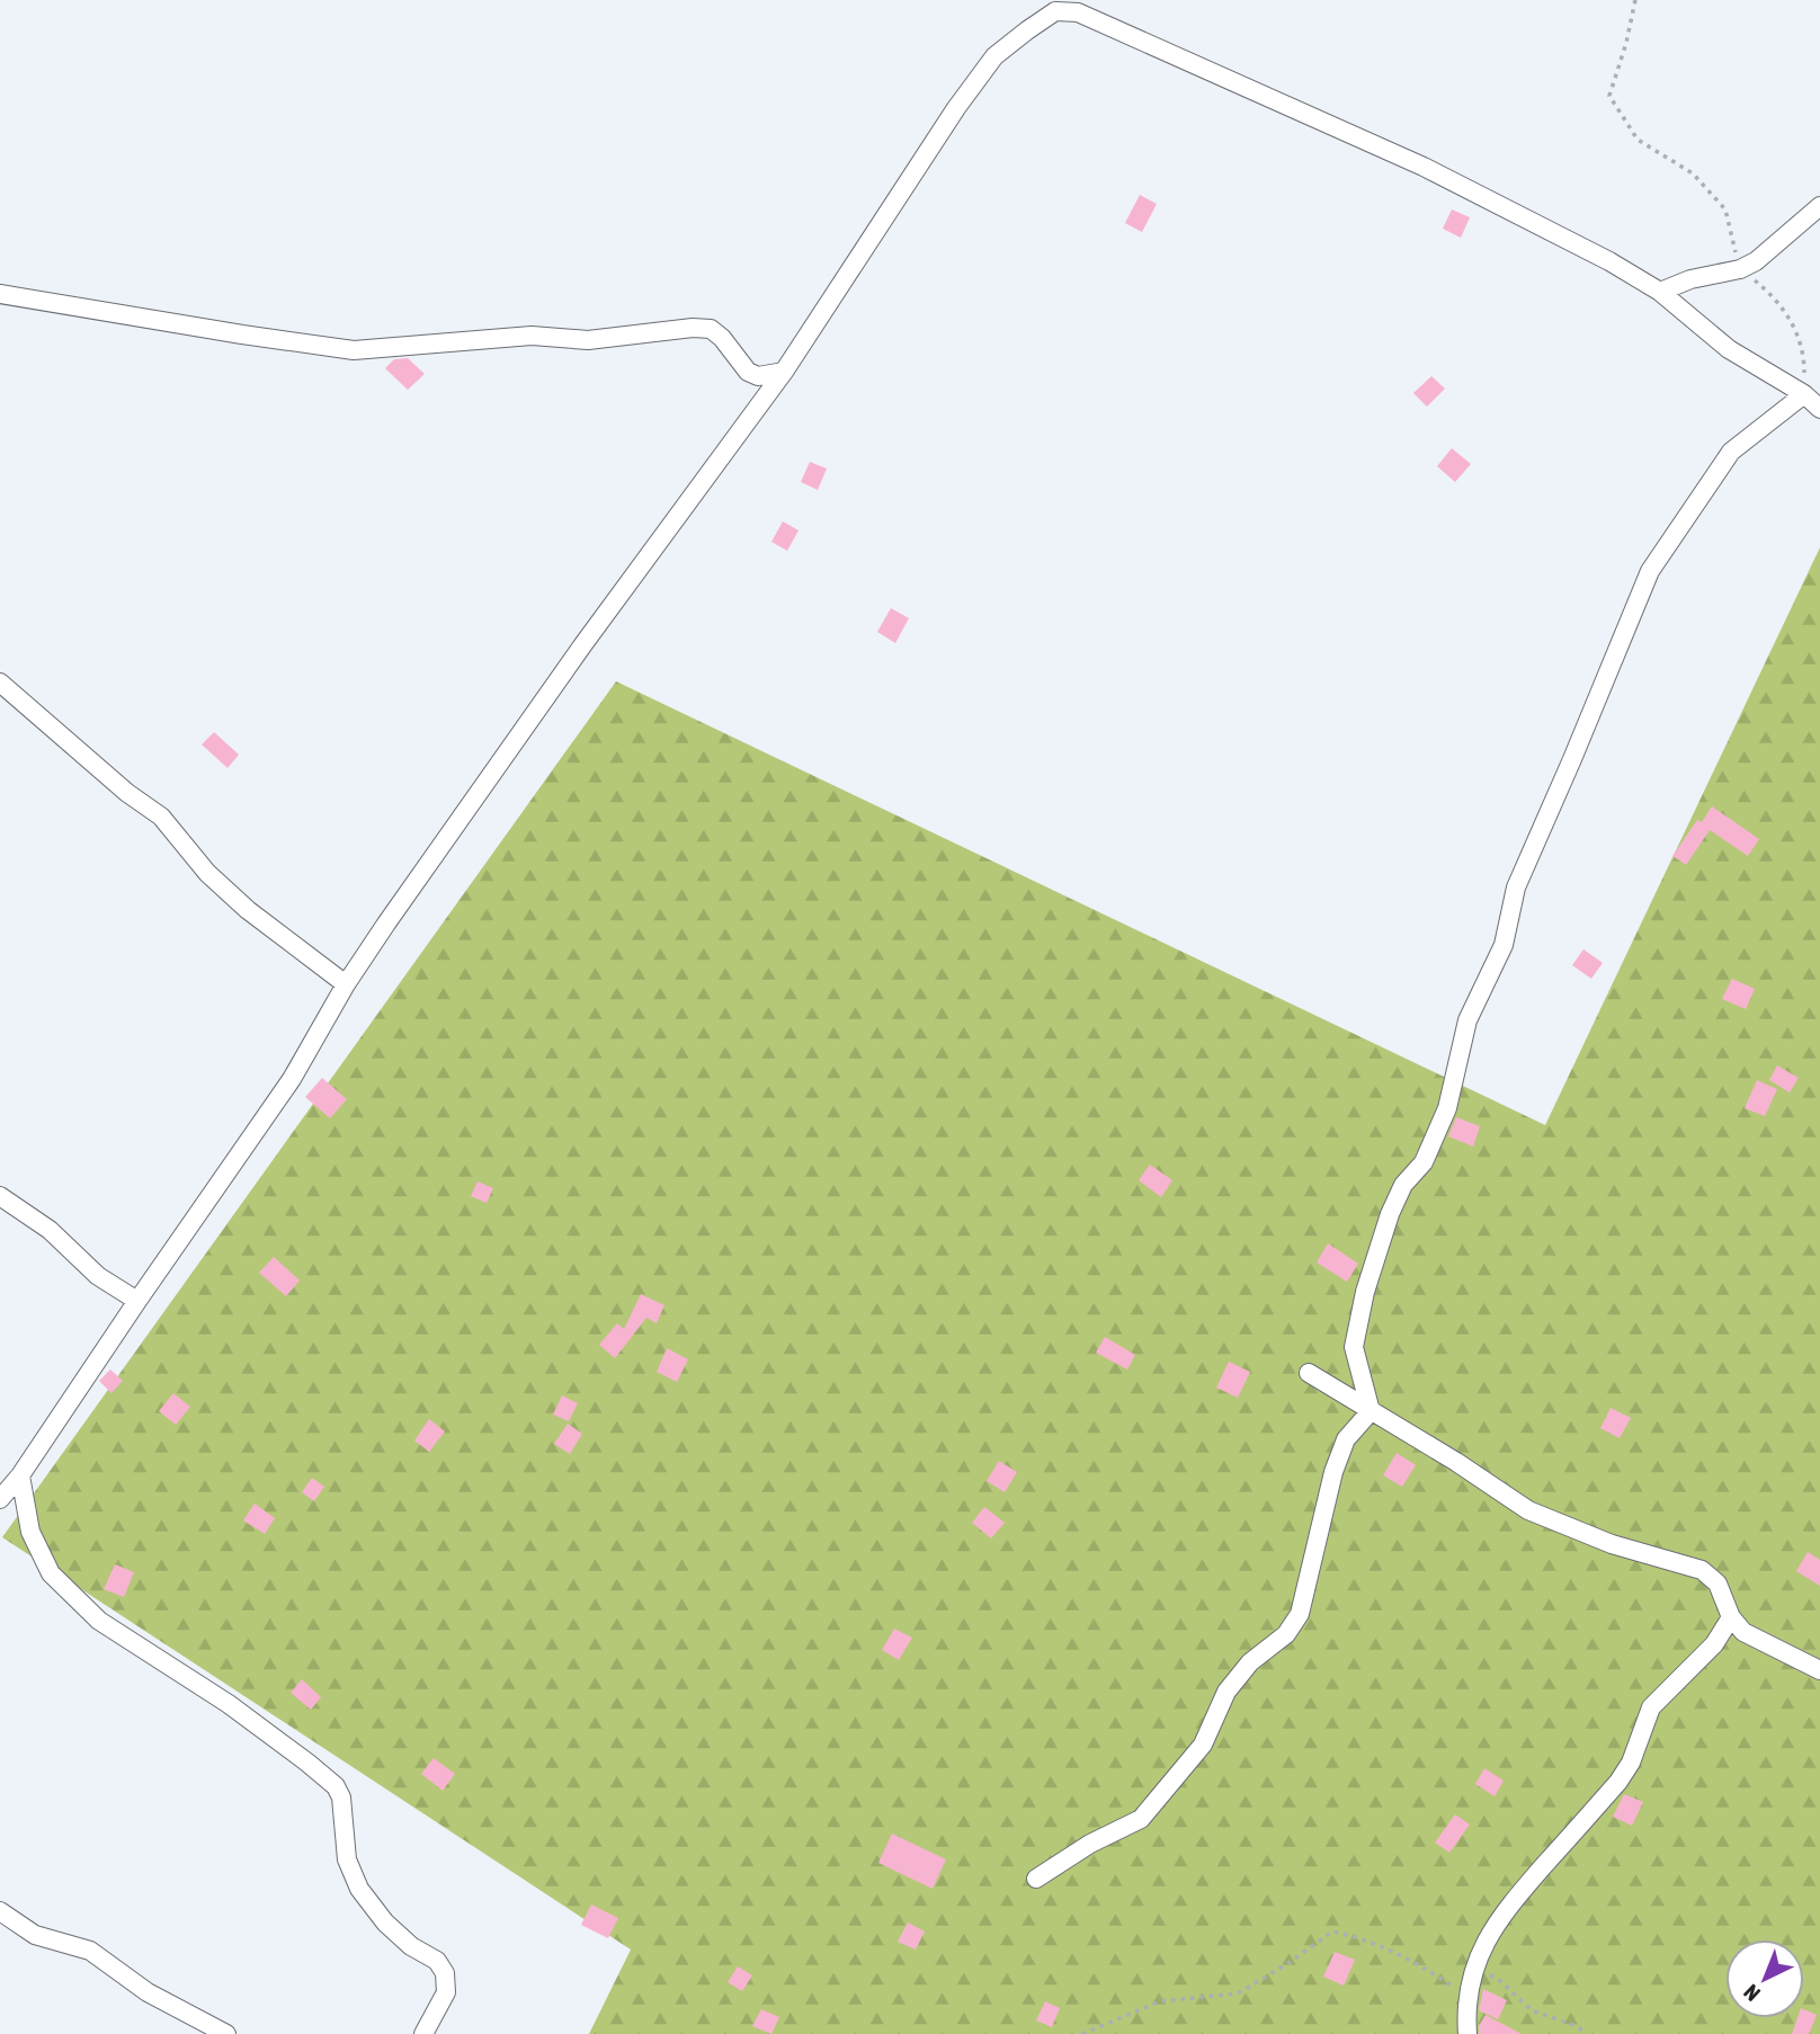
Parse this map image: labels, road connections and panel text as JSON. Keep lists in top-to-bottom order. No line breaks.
{"north":"bottom left"}
